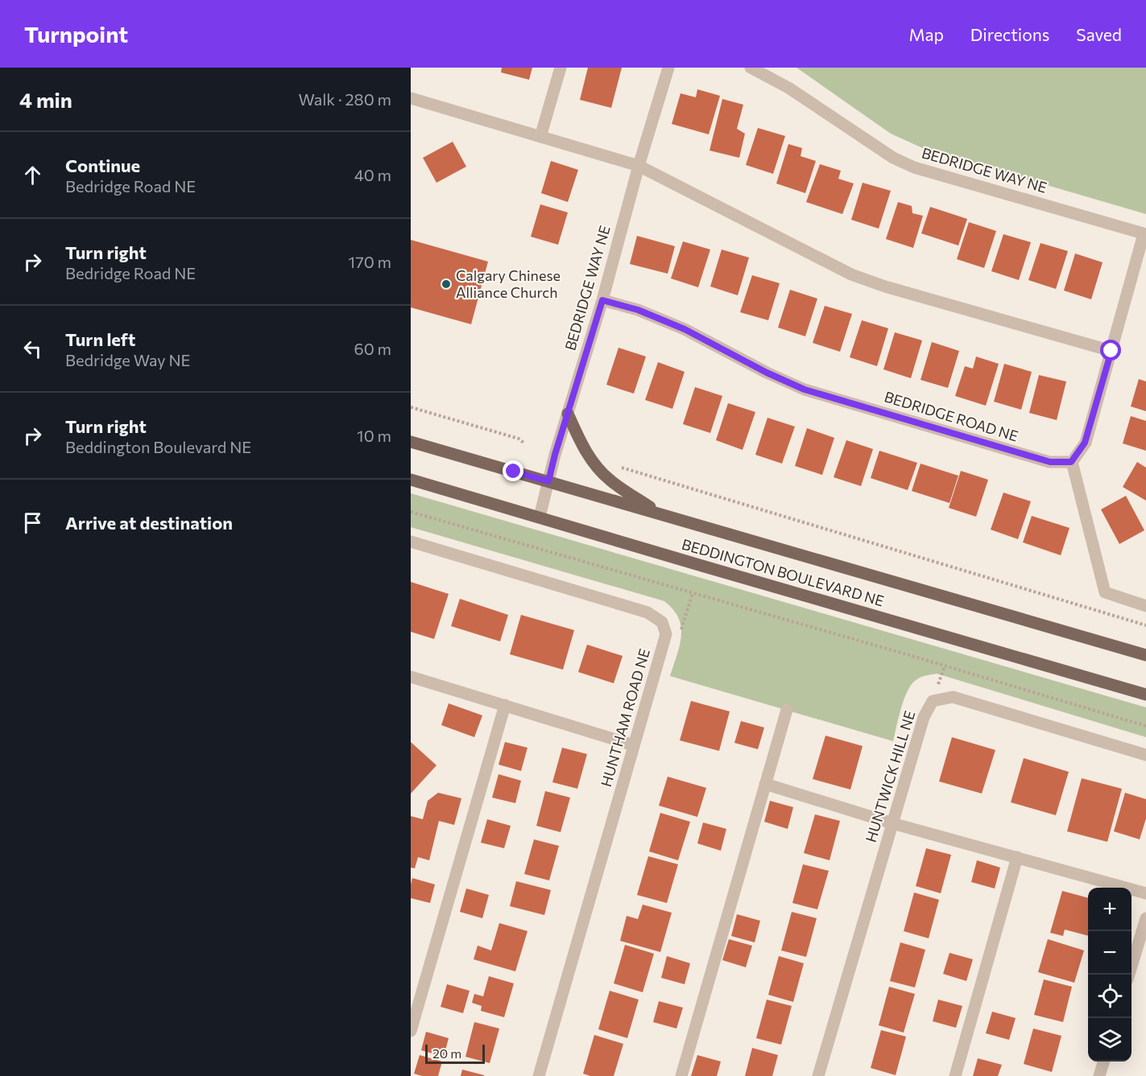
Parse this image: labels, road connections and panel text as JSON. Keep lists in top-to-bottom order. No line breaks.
{"streets":{"main road":["BEDDINGTON BOULEVARD NE"],"street":["BEDRIDGE WAY NE","BEDRIDGE ROAD NE","HUNTHAM ROAD NE","HUNTWICK HILL NE"]},"crossings":[["BEDRIDGE WAY NE","BEDRIDGE ROAD NE"],["BEDRIDGE WAY NE","BEDDINGTON BOULEVARD NE"]],"places":["Calgary Chinese Alliance Church"],"scale_bar":"20 m","page":{"header":"Turnpoint","nav":["Map","Directions","Saved"],"heading":["4 min","Walk · 280 m"],"list":[["Continue","Bedridge Road NE","40 m"],["Turn right","Bedridge Road NE","170 m"],["Turn left","Bedridge Way NE","60 m"],["Turn right","Beddington Boulevard NE","10 m"],"Arrive at destination"],"map_buttons":["+","−"],"scale":"20 m"}}
